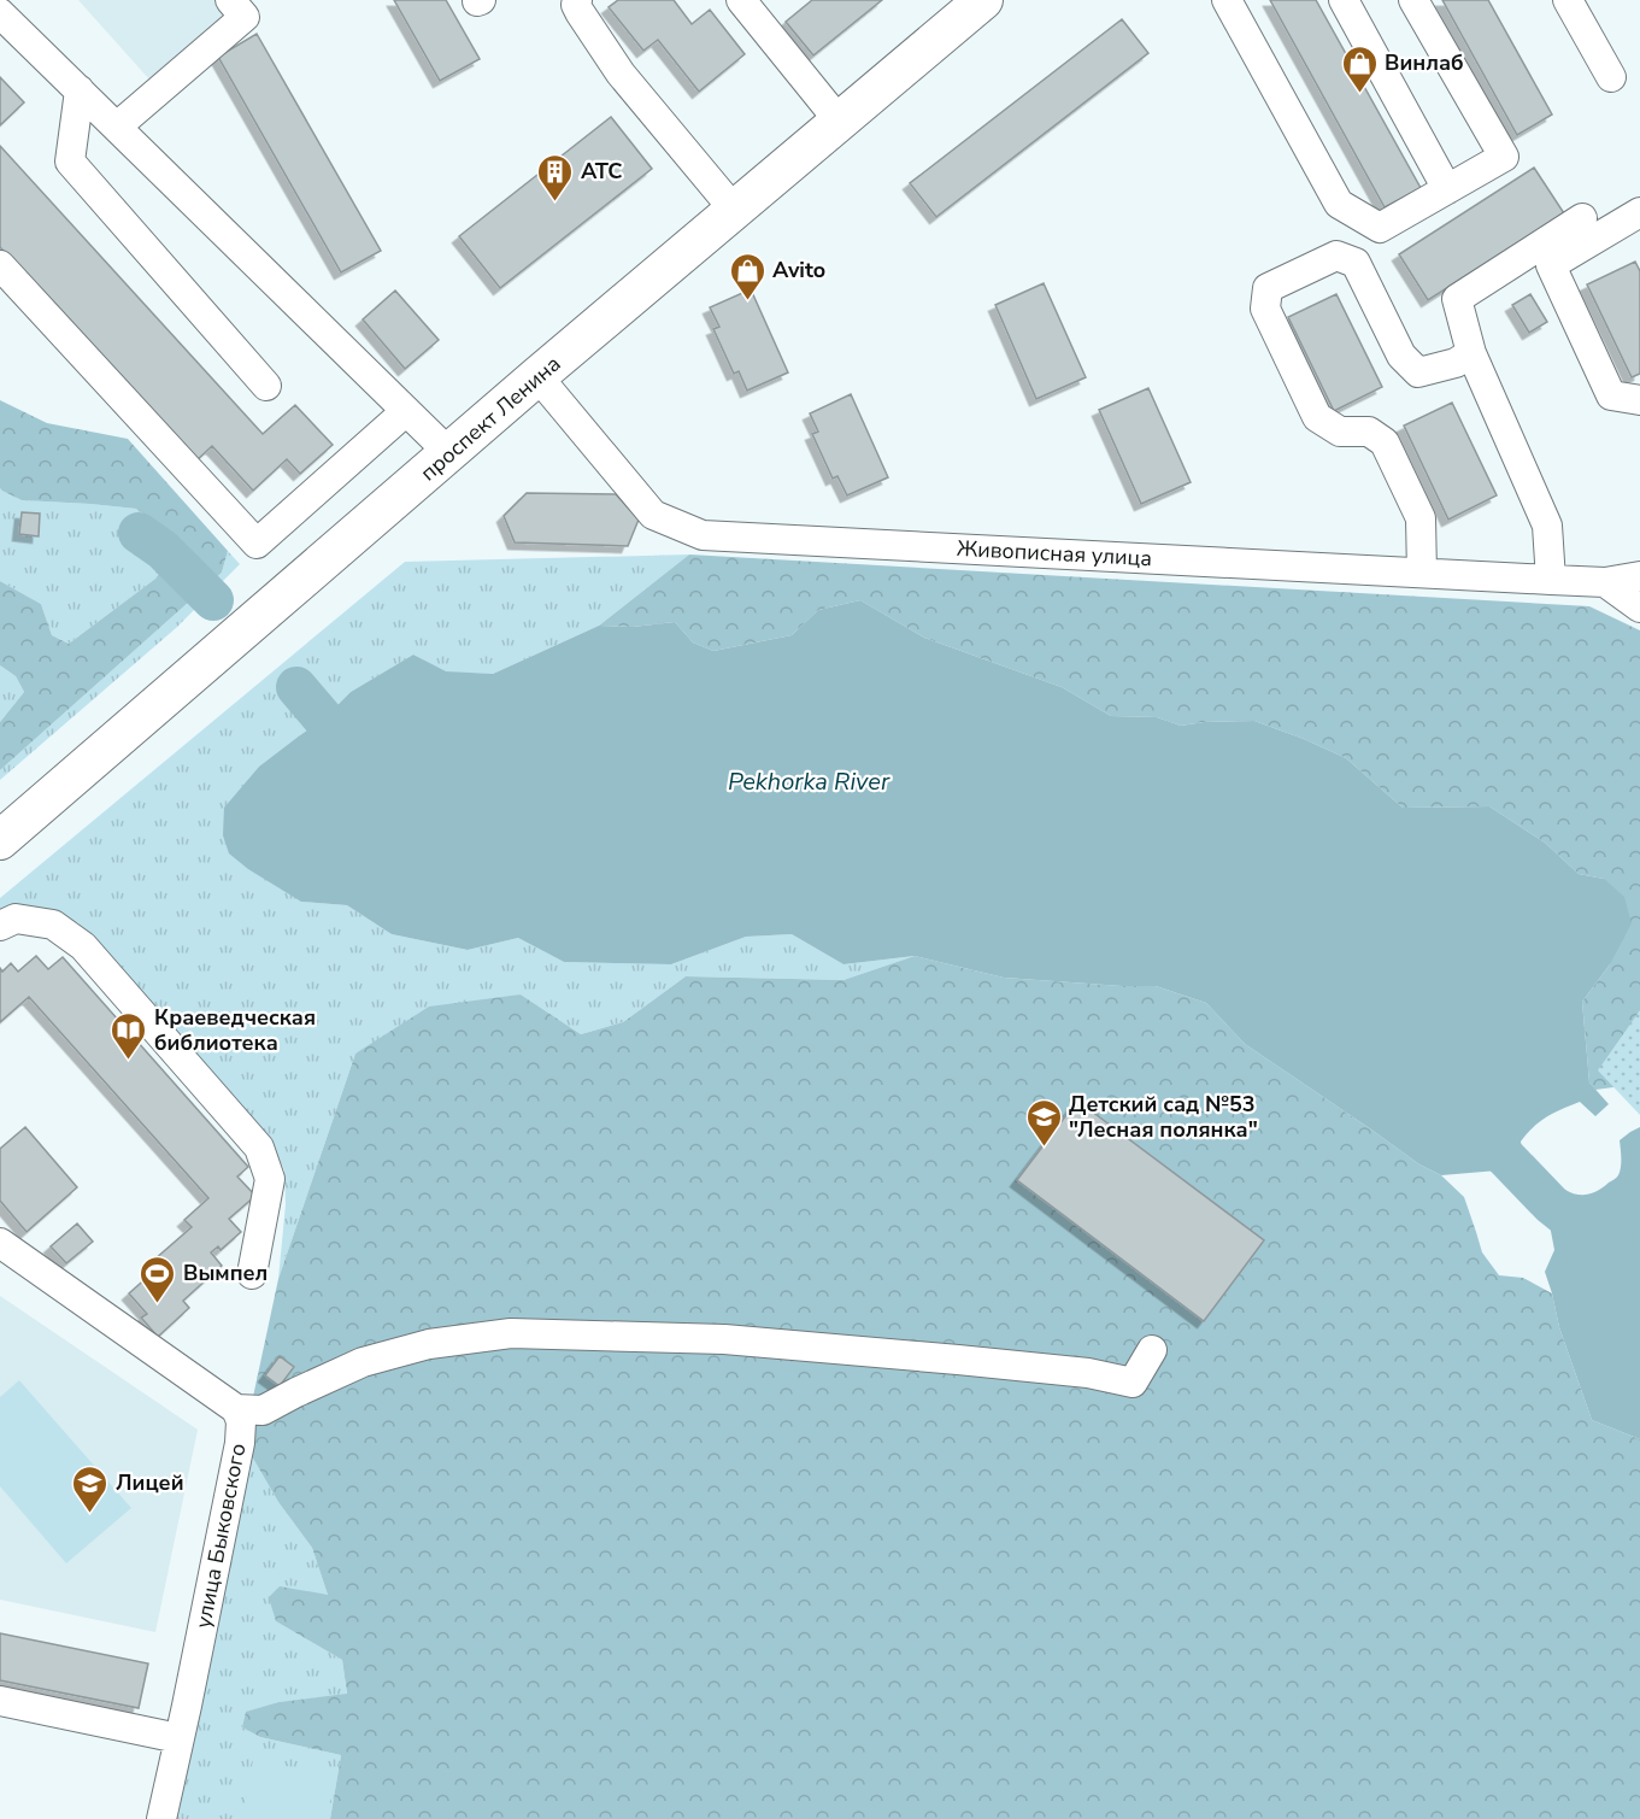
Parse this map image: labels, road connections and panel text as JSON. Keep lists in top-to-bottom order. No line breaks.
{"streets":{"main road":["проспект Ленина"],"street":["Живописная улица","улица Быковского"]},"crossings":[["проспект Ленина","Живописная улица"]],"water":["Pekhorka River"],"places":{"shop":["Винлаб","Avito"],"building":["АТС"],"library":["Краеведческая библиотека"],"school or university":["Детский сад №53 \"Лесная полянка\"","Лицей"],"sports":["Вымпел"]}}
